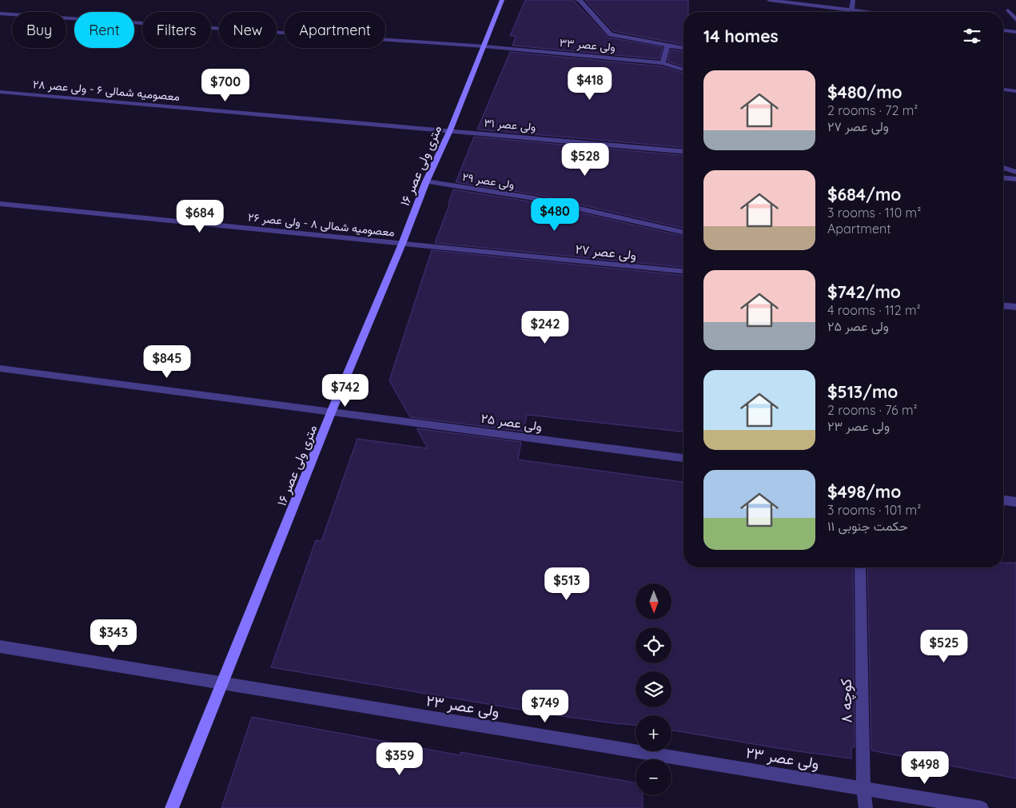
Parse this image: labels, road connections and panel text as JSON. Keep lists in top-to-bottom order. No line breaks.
{"streets":{"street":["ولی عصر ۳۳","معصومیه شمالی ۶ - ولی عصر ۲۸","ولی عصر ۳۱","۱۶ متری ولی عصر","ولی عصر ۲۹","معصومیه شمالی ۸ - ولی عصر ۲۶","ولی عصر ۲۷","ولی عصر ۲۵","کوچه ۸","ولی عصر ۲۳"]},"crossings":[["ولی عصر ۳۳","۱۶ متری ولی عصر"],["معصومیه شمالی ۶ - ولی عصر ۲۸","ولی عصر ۳۱"],["معصومیه شمالی ۶ - ولی عصر ۲۸","۱۶ متری ولی عصر"],["ولی عصر ۳۱","۱۶ متری ولی عصر"],["۱۶ متری ولی عصر","ولی عصر ۲۹"],["۱۶ متری ولی عصر","معصومیه شمالی ۸ - ولی عصر ۲۶"],["۱۶ متری ولی عصر","ولی عصر ۲۷"],["۱۶ متری ولی عصر","ولی عصر ۲۵"],["۱۶ متری ولی عصر","ولی عصر ۲۳"],["معصومیه شمالی ۸ - ولی عصر ۲۶","ولی عصر ۲۷"],["کوچه ۸","ولی عصر ۲۳"]],"north":"bottom","page":{"chip":["Buy","Rent","Filters","New","Apartment"],"heading":"14 homes","list":[{"name":"$480/mo","note":"2 rooms · 72 m² · ولی عصر ۲۷"},{"name":"$684/mo","note":"3 rooms · 110 m² · Apartment"},{"name":"$742/mo","note":"4 rooms · 112 m² · ولی عصر ۲۵"},{"name":"$513/mo","note":"2 rooms · 76 m² · ولی عصر ۲۳"},{"name":"$498/mo","note":"3 rooms · 101 m² · حکمت جنوبی ۱۱"}],"price":["$418","$700","$528","$480","$684","$242","$845","$742","$513","$343","$525","$749","$359","$498"],"map_buttons":["+","−"]}}
